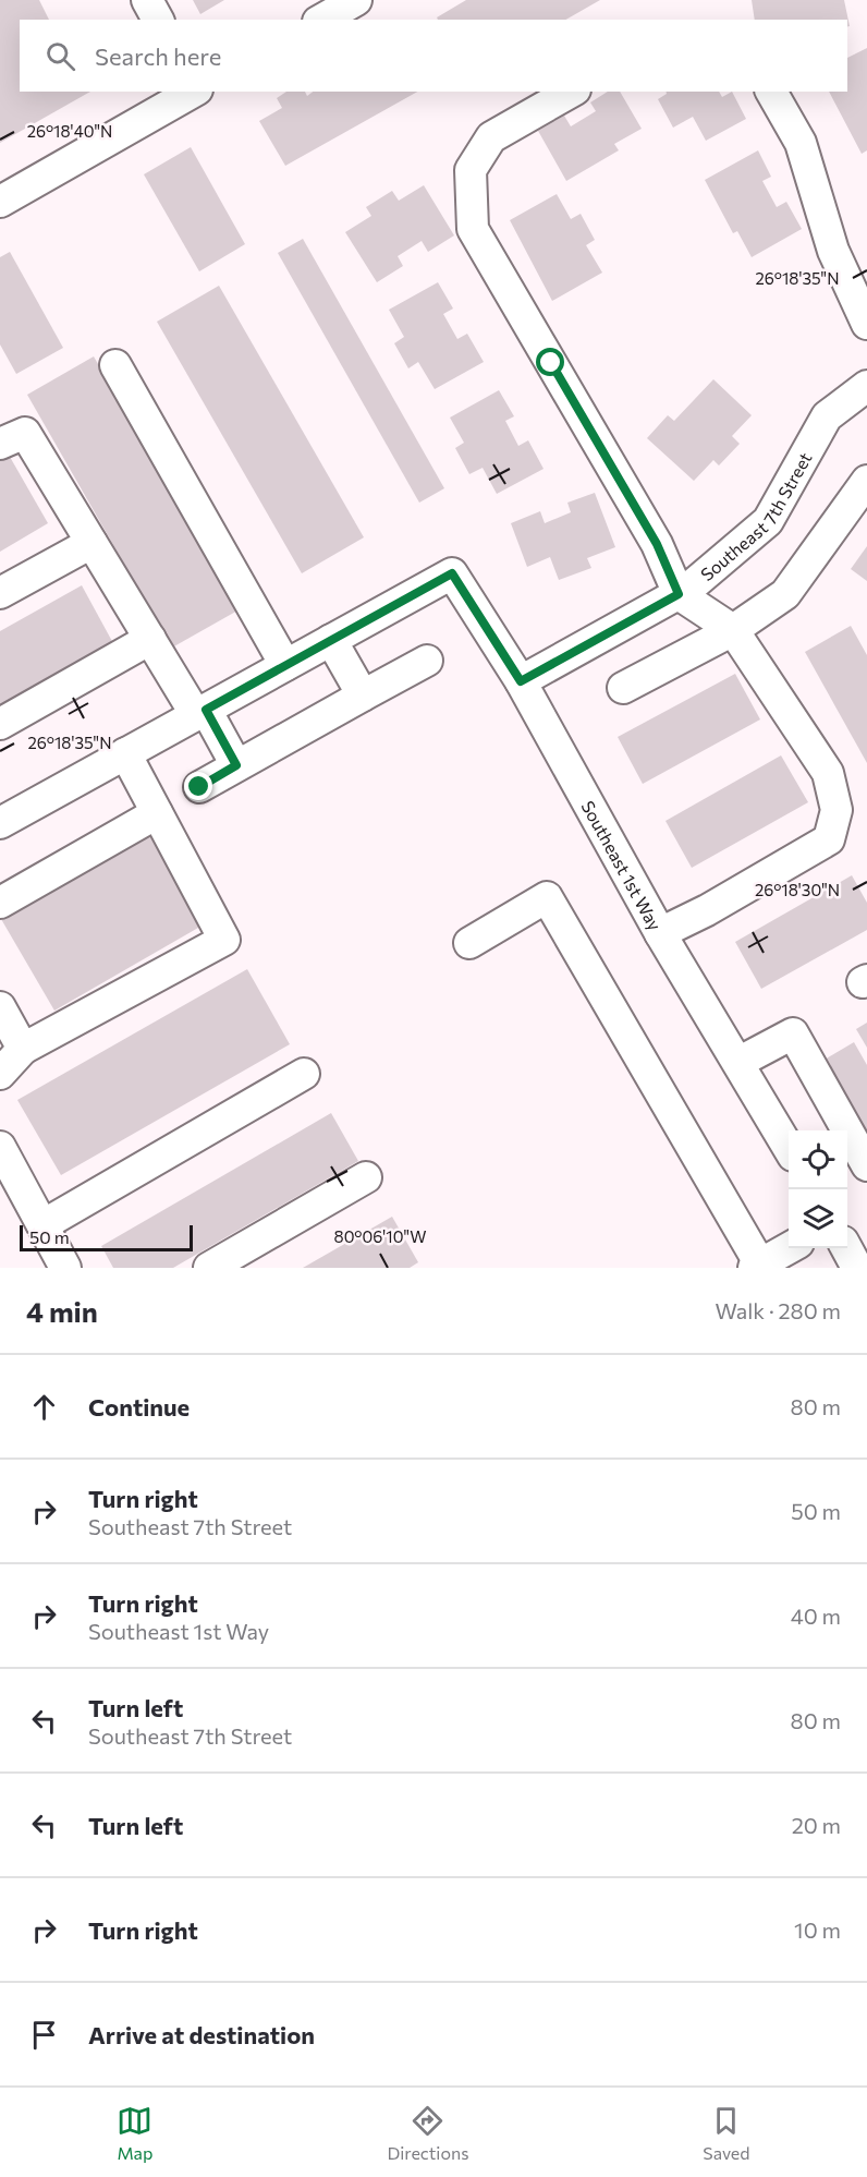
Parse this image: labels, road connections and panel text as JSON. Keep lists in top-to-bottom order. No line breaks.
{"streets":{"street":["Southeast 7th Street","Southeast 1st Way"]},"crossings":[["Southeast 7th Street","Southeast 1st Way"]],"scale_bar":"50 m","page":{"search":"Search here","scale":"50 m","heading":["4 min","Walk · 280 m"],"list":[["Continue","80 m"],["Turn right","Southeast 7th Street","50 m"],["Turn right","Southeast 1st Way","40 m"],["Turn left","Southeast 7th Street","80 m"],["Turn left","20 m"],["Turn right","10 m"],"Arrive at destination"],"nav":["Map","Directions","Saved"]},"coordinates":["26°18'40\"N","26°18'35\"N","26°18'30\"N","80°06'10\"W"]}
